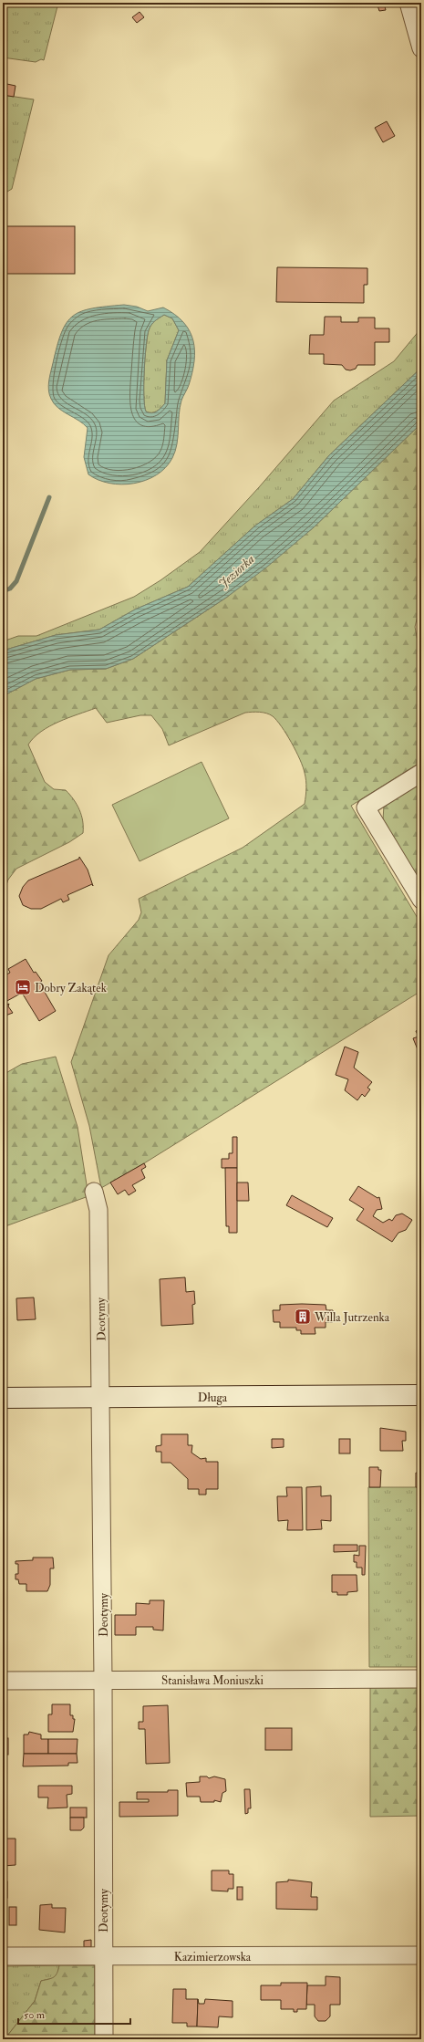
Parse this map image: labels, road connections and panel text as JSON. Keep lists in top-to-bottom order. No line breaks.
{"streets":{"street":["Deotymy","Długa","Stanisława Moniuszki","Kazimierzowska"]},"crossings":[["Deotymy","Długa"],["Deotymy","Stanisława Moniuszki"],["Deotymy","Kazimierzowska"]],"water":["Jeziorka"],"places":{"hotel":["Dobry Zakątek"],"building":["Willa Jutrzenka"]},"scale_bar":"50 m"}
